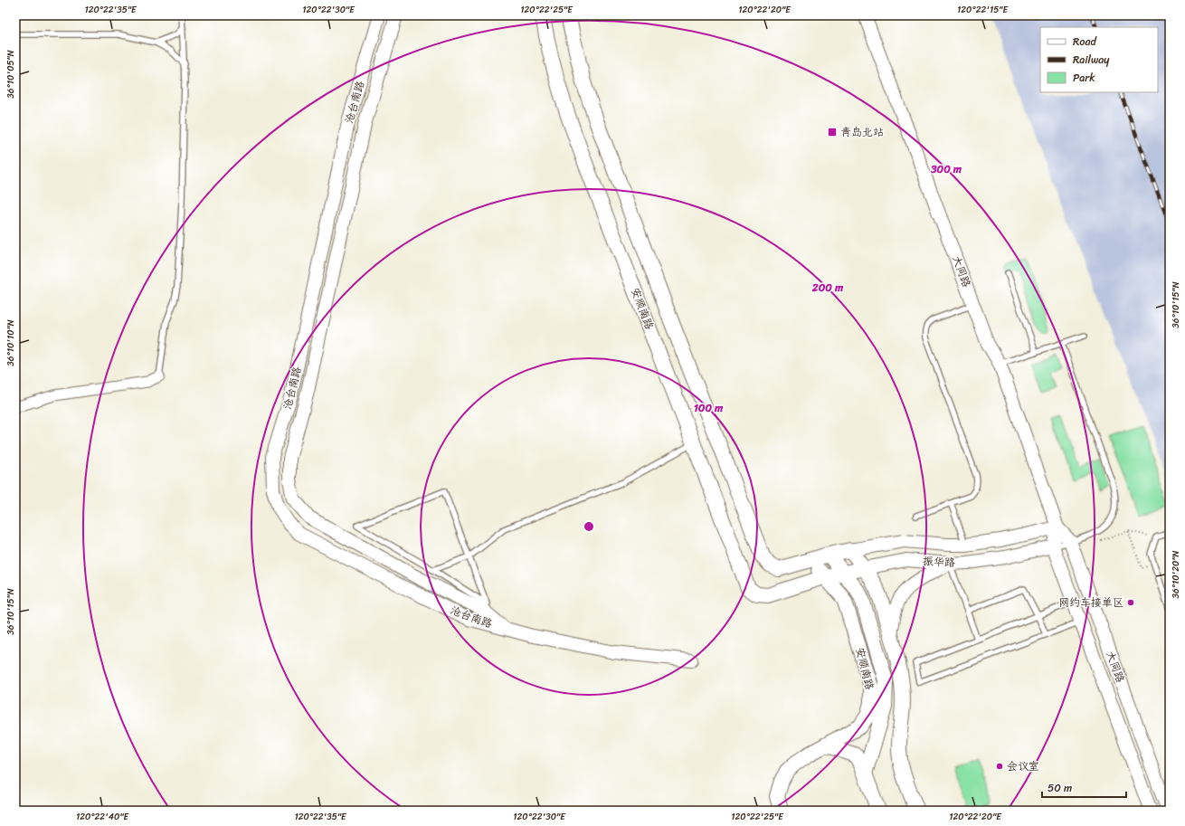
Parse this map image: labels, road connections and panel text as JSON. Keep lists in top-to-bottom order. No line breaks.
{"streets":{"main road":["安顺南路","振华路"],"street":["沧台南路","大同路"]},"crossings":[["大同路","振华路"],["安顺南路","振华路"]],"places":{"transit":["青岛北站"],"other":["网约车接单区","会议室"]},"legend":["Road","Railway","Park"],"scale_bar":"50 m","coordinates":["120°22'35\"E","120°22'30\"E","120°22'25\"E","120°22'20\"E","120°22'15\"E","36°10'05\"N","36°10'15\"N","36°10'10\"N","36°10'20\"N","120°22'40\"E"],"rings":["300 m","200 m","100 m"]}
